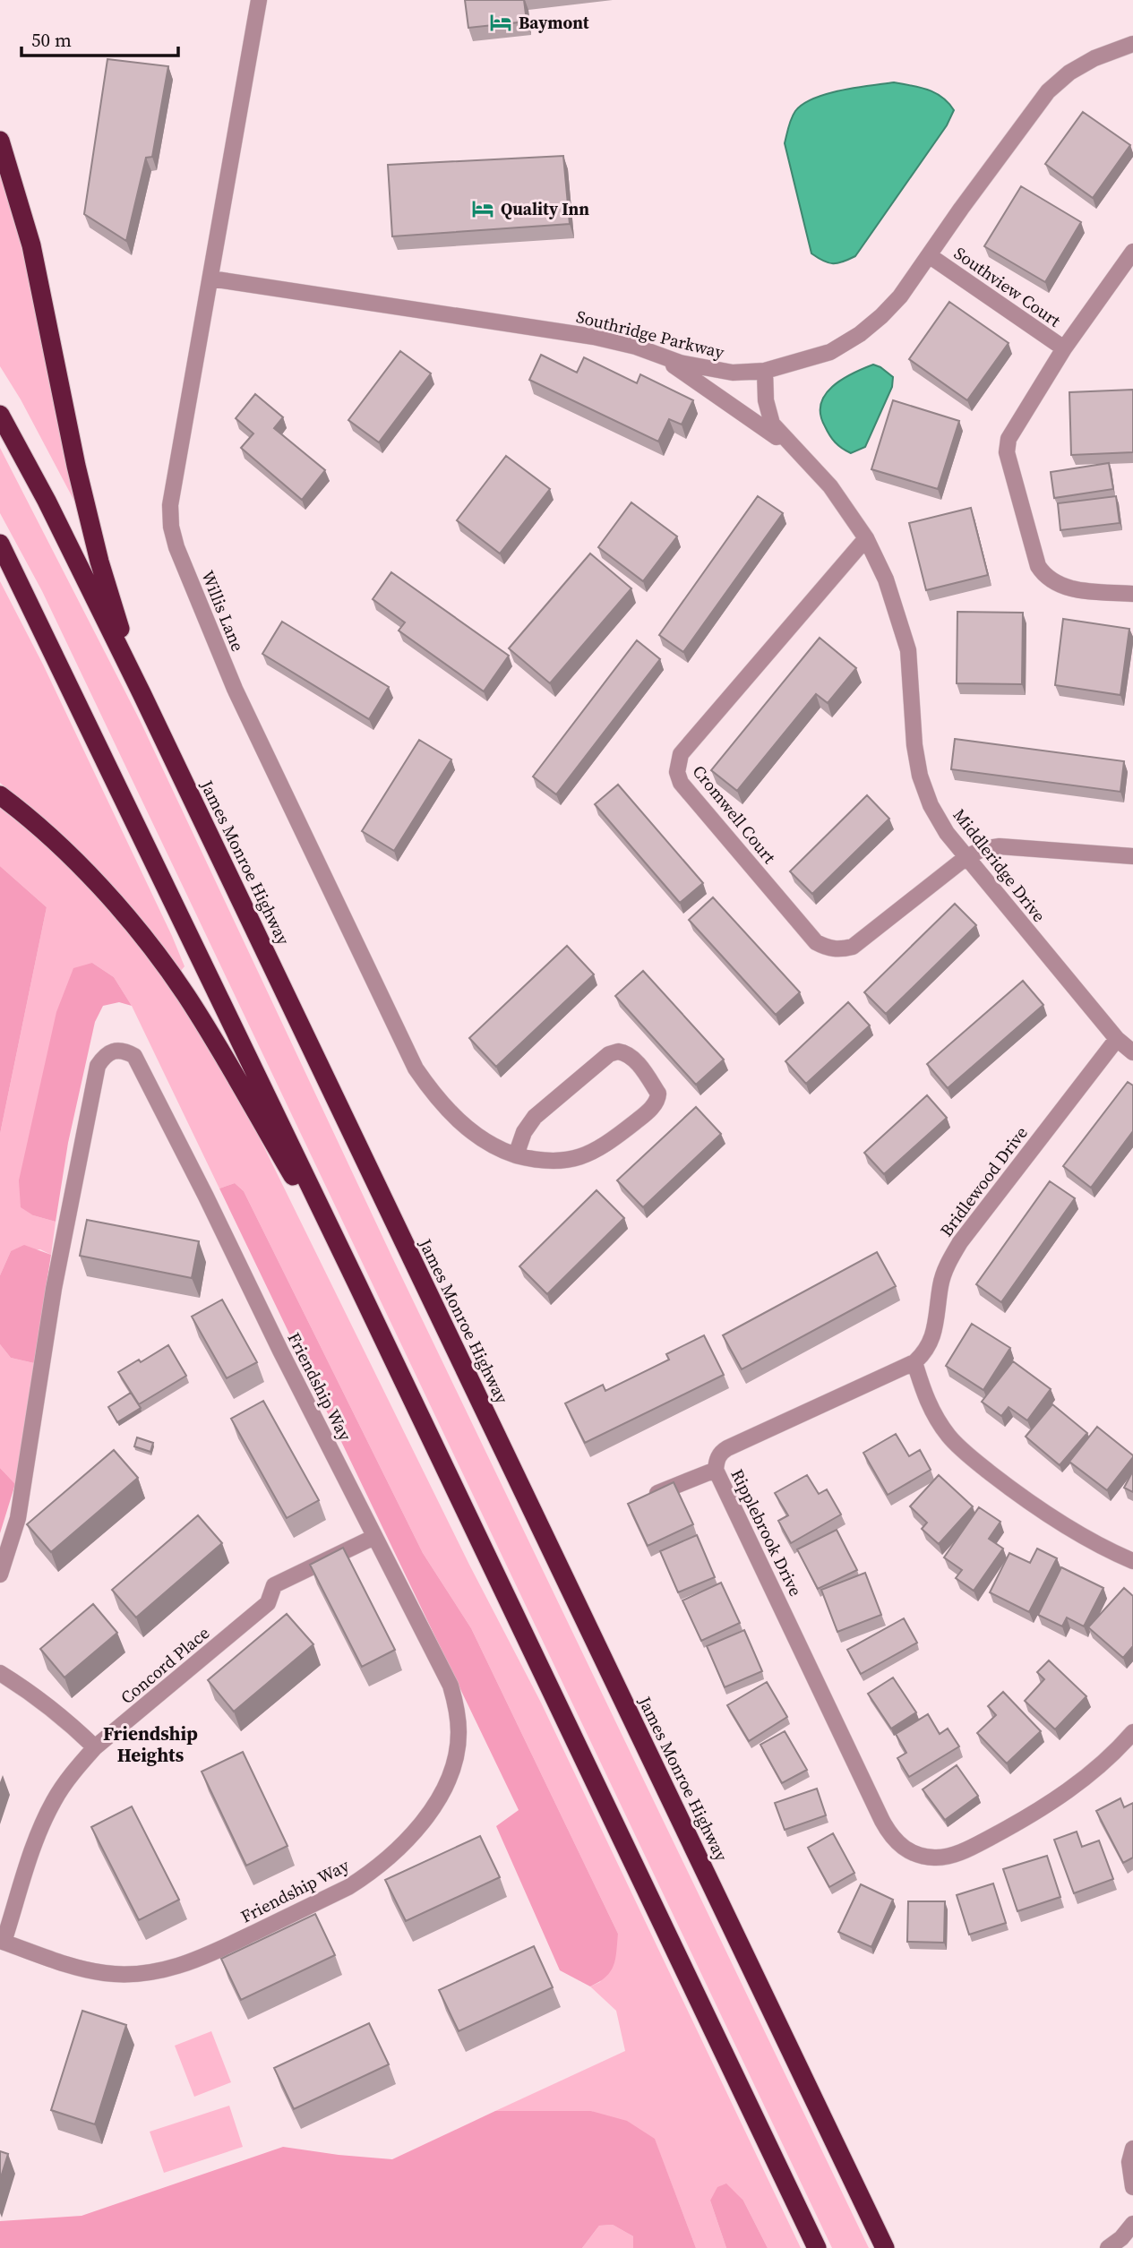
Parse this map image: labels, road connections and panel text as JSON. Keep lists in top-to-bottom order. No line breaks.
{"streets":{"highway":["James Monroe Highway"],"street":["Southview Court","Southridge Parkway","Willis Lane","Cromwell Court","Middleridge Drive","Bridlewood Drive","Friendship Way","Ripplebrook Drive","Concord Place"]},"crossings":[["Southview Court","Southridge Parkway"],["Southridge Parkway","Willis Lane"],["Southridge Parkway","Middleridge Drive"],["Cromwell Court","Middleridge Drive"],["Middleridge Drive","Bridlewood Drive"],["Bridlewood Drive","Ripplebrook Drive"],["Friendship Way","Concord Place"]],"districts":["Friendship Heights"],"places":{"hotel":["Baymont","Quality Inn"]},"scale_bar":"50 m"}
